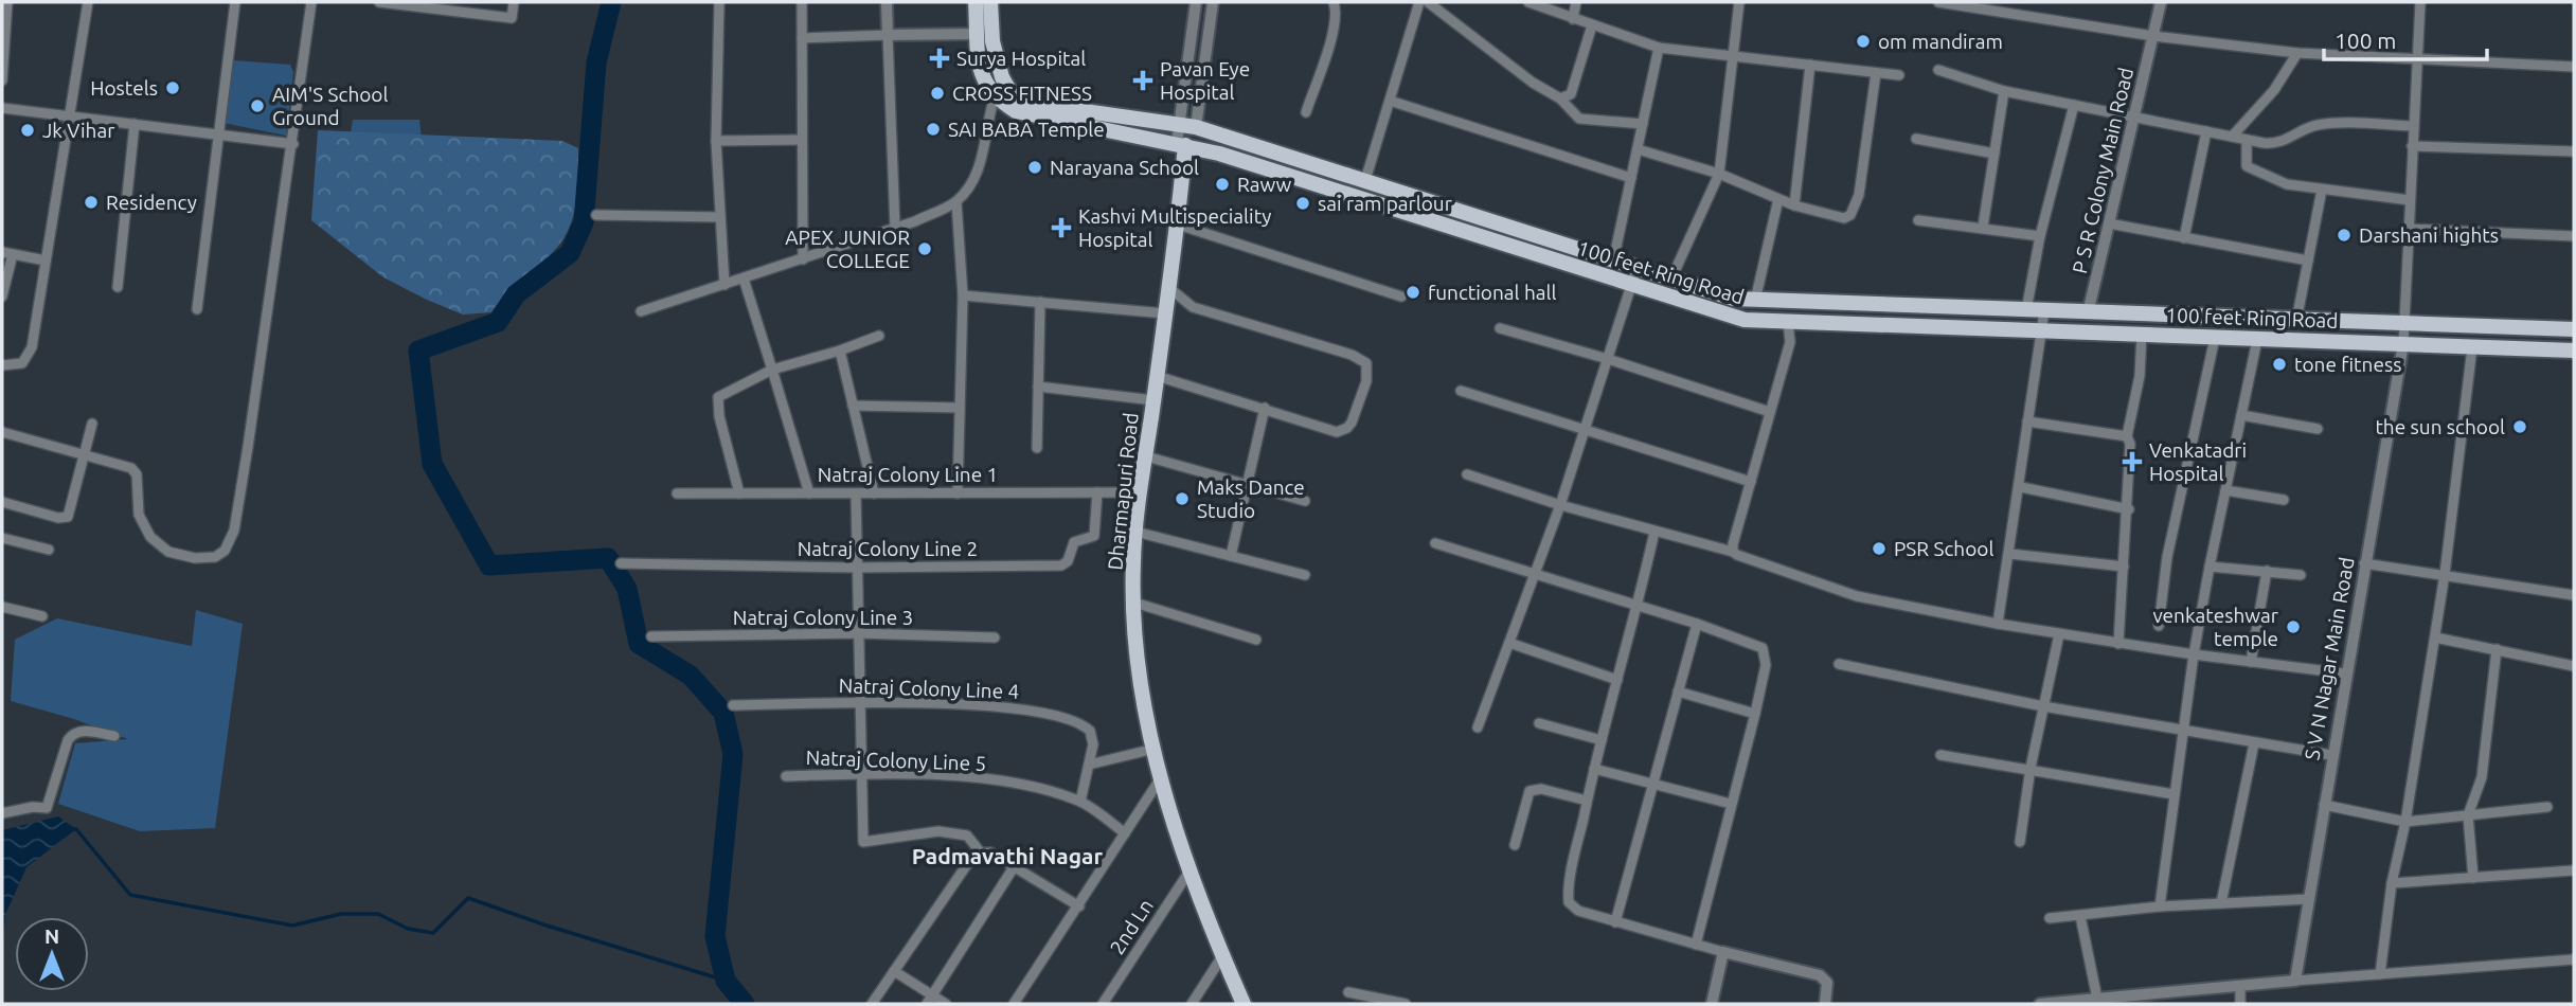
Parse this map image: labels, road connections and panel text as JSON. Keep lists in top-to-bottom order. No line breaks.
{"streets":{"main road":["100 feet Ring Road","Dharmapuri Road"],"street":["P S R Colony Main Road","Natraj Colony Line 1","Natraj Colony Line 2","Natraj Colony Line 3","S V N Nagar Main Road","Natraj Colony Line 4","Natraj Colony Line 5","2nd Ln"]},"crossings":[["P S R Colony Main Road","100 feet Ring Road"],["100 feet Ring Road","Dharmapuri Road"],["100 feet Ring Road","S V N Nagar Main Road"],["Natraj Colony Line 1","Dharmapuri Road"],["Natraj Colony Line 1","Natraj Colony Line 2"],["Dharmapuri Road","2nd Ln"],["Natraj Colony Line 4","Natraj Colony Line 5"]],"districts":["Padmavathi Nagar"],"places":{"other":["om mandiram","Hostels","CROSS FITNESS","AIM'S School Ground","SAI BABA Temple","Jk Vihar","Narayana School","Raww","Residency","sai ram parlour","Darshani hights","APEX JUNIOR COLLEGE","functional hall","tone fitness","the sun school","Maks Dance Studio","PSR School","venkateshwar temple"],"health":["Surya Hospital","Pavan Eye Hospital","Kashvi Multispeciality Hospital","Venkatadri Hospital"]},"scale_bar":"100 m","north":"top"}
